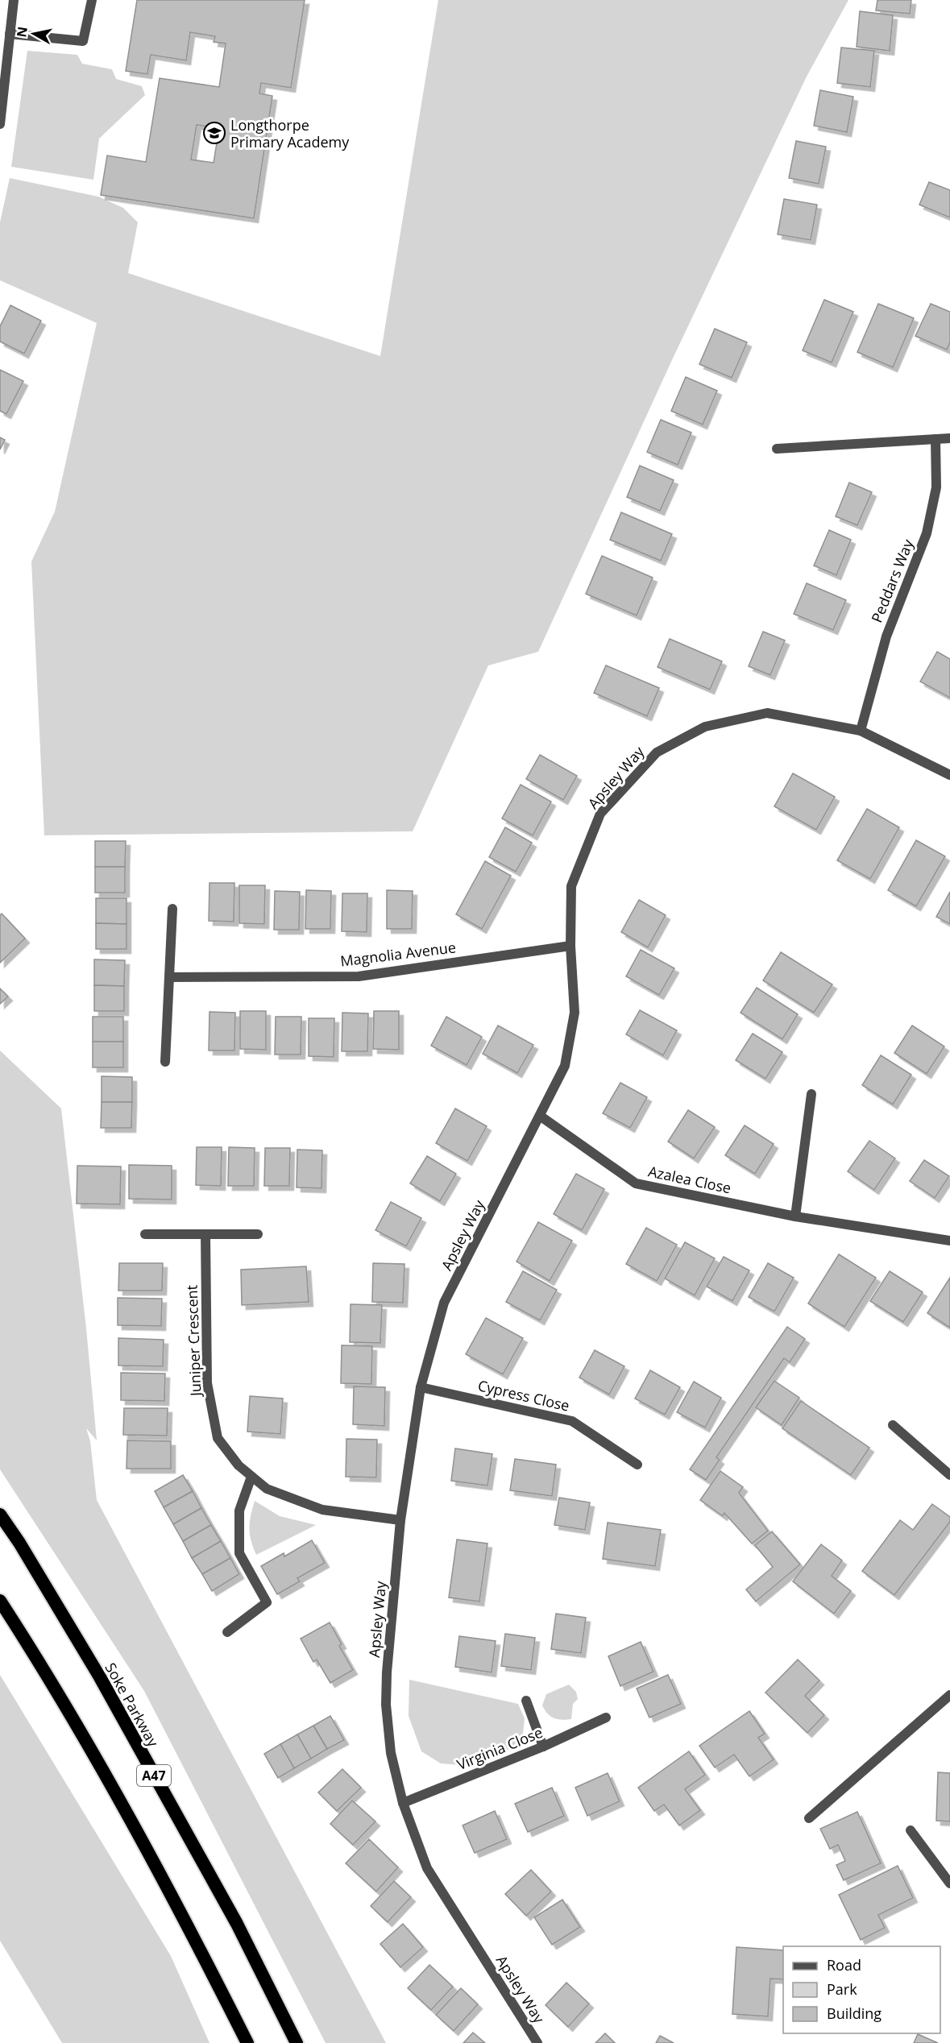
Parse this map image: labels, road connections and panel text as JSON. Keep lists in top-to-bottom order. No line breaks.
{"streets":{"highway":["Soke Parkway","A47"],"street":["Peddars Way","Apsley Way","Magnolia Avenue","Azalea Close","Juniper Crescent","Cypress Close","Virginia Close"]},"crossings":[["Peddars Way","Apsley Way"],["Apsley Way","Magnolia Avenue"],["Apsley Way","Azalea Close"],["Apsley Way","Juniper Crescent"],["Apsley Way","Cypress Close"],["Apsley Way","Virginia Close"]],"places":{"school or university":["Longthorpe Primary Academy"]},"legend":["Road","Park","Building"],"north":"left"}
